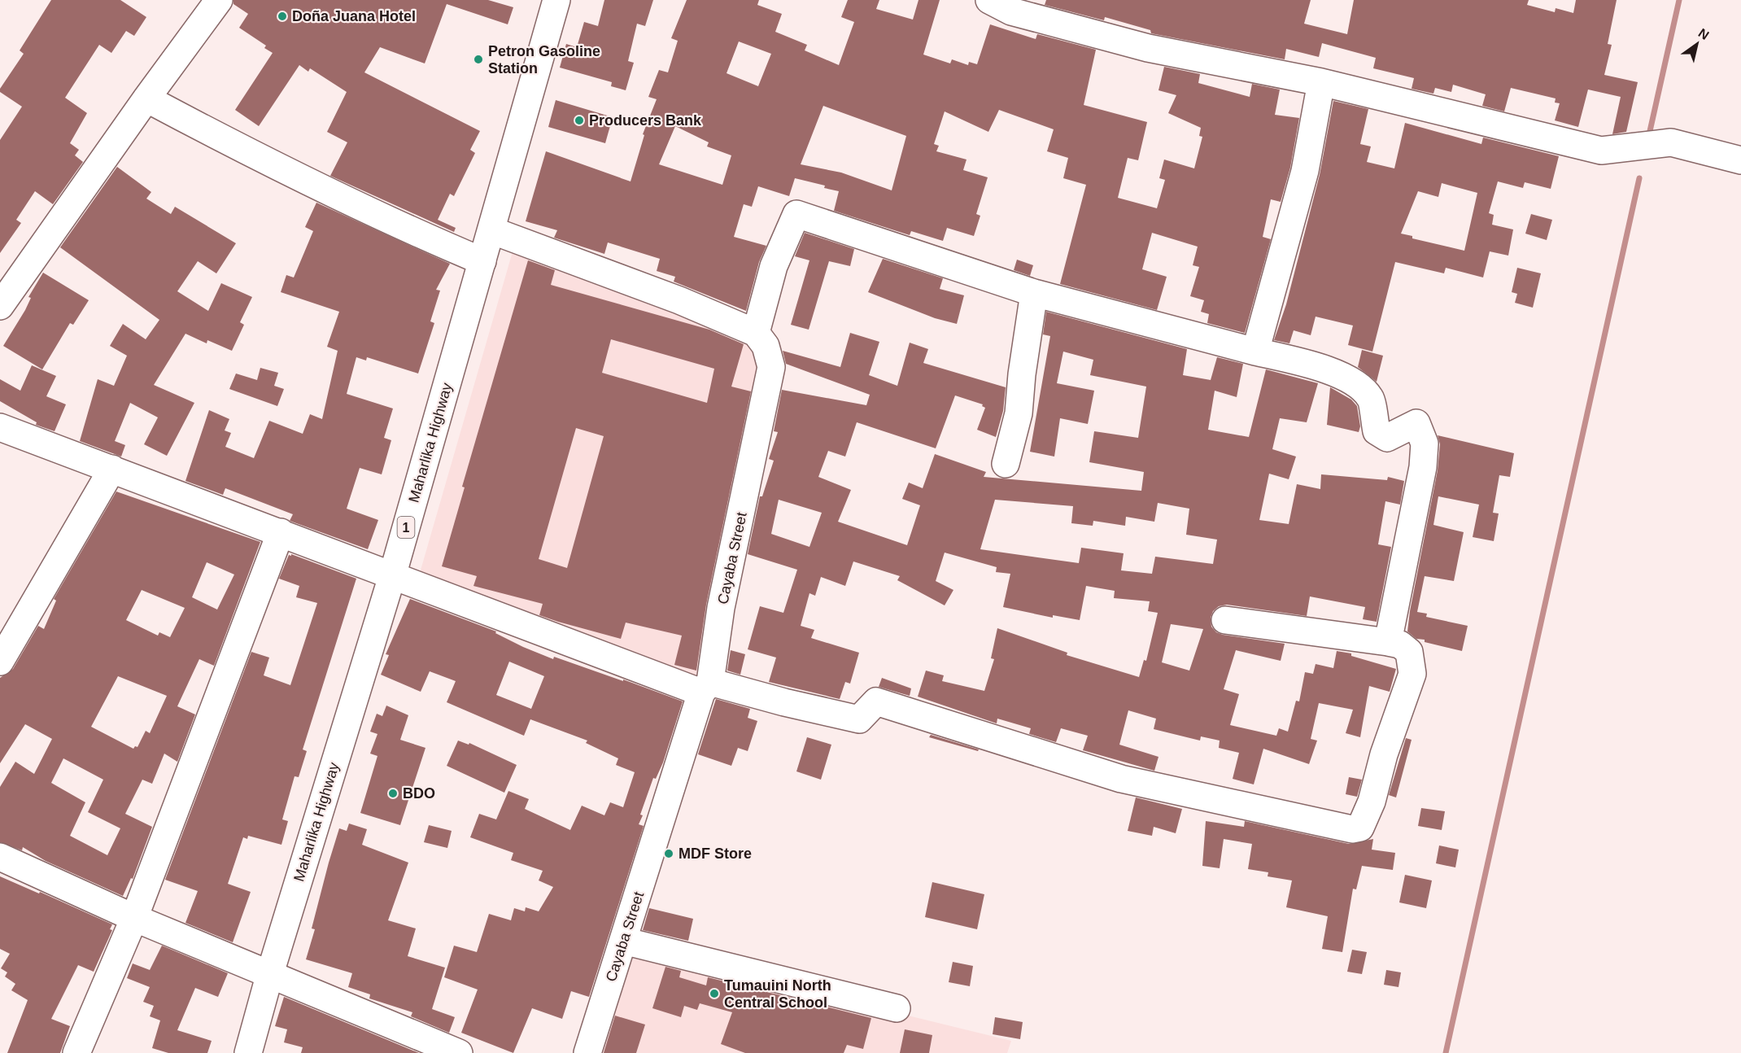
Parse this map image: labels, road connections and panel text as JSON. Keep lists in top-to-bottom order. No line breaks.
{"streets":{"street":["Maharlika Highway","1","Cayaba Street"]},"places":["Doña Juana Hotel","Petron Gasoline Station","Producers Bank","BDO","MDF Store","Tumauini North Central School"],"north":"top right"}
